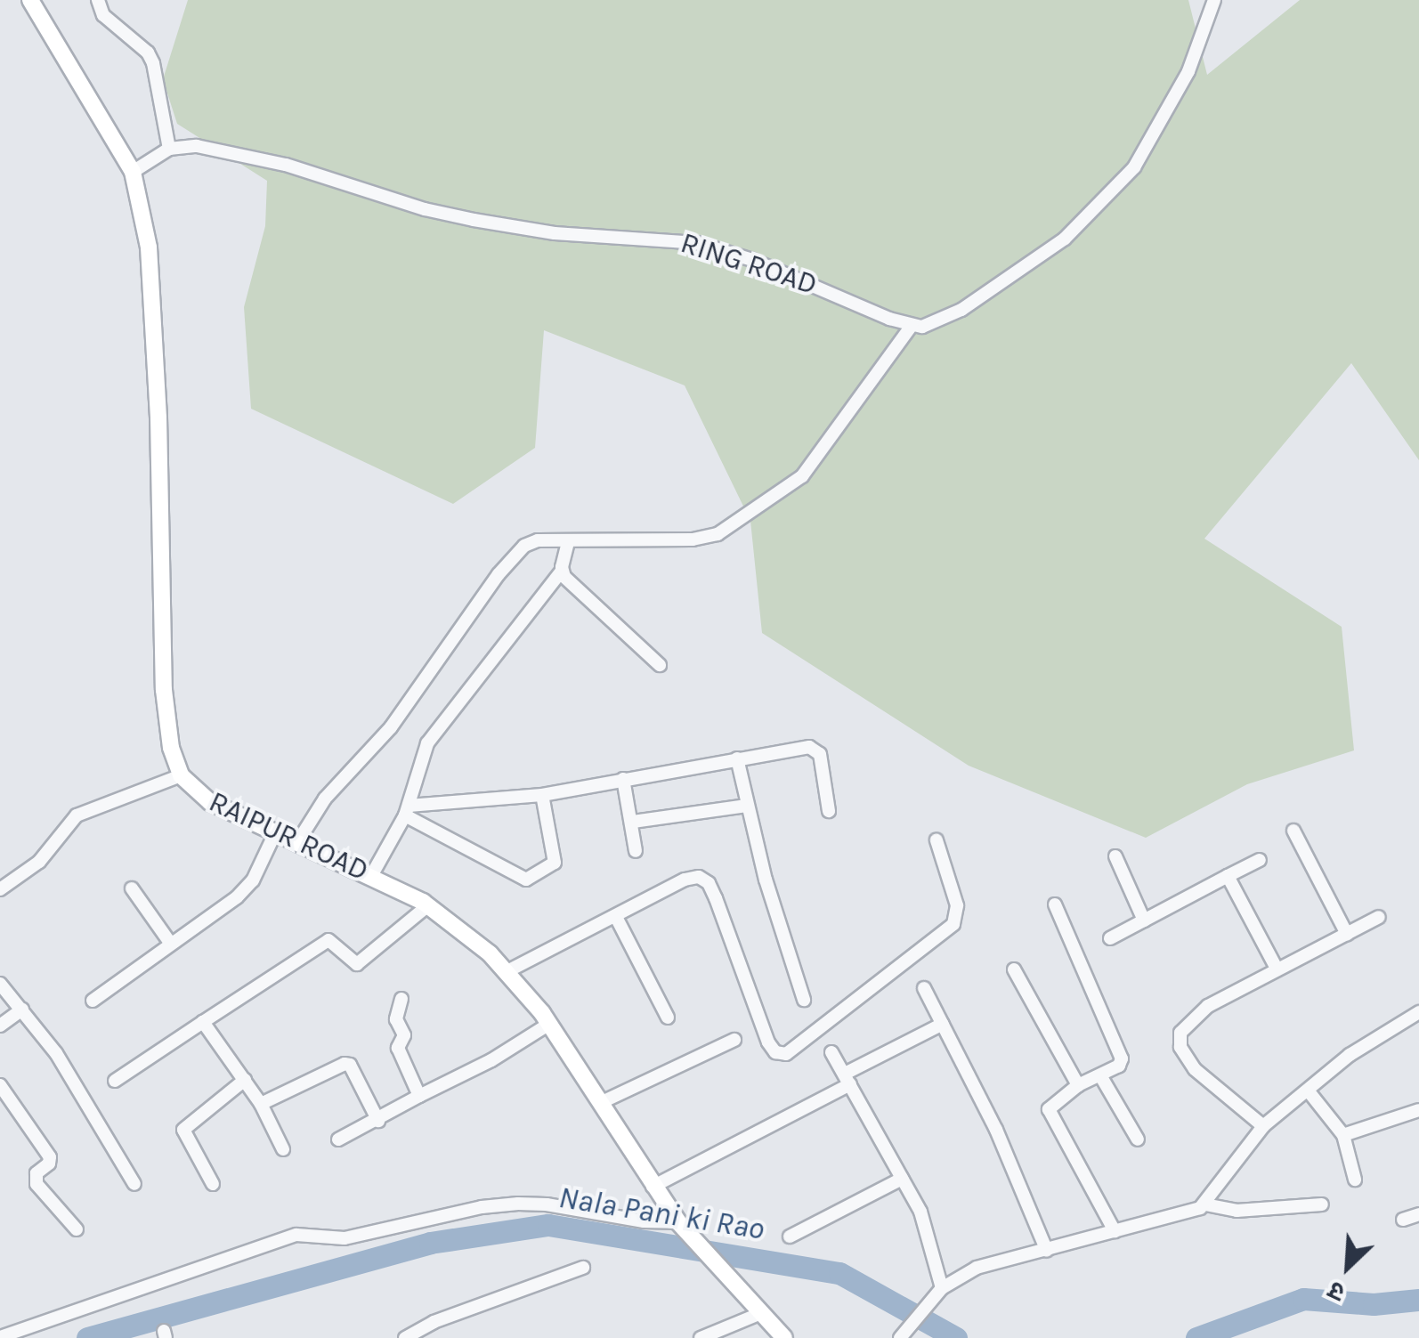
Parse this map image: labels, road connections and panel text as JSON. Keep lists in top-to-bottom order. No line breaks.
{"streets":{"main road":["RAIPUR ROAD"],"street":["RING ROAD"]},"water":["Nala Pani ki Rao"],"north":"bottom left"}
